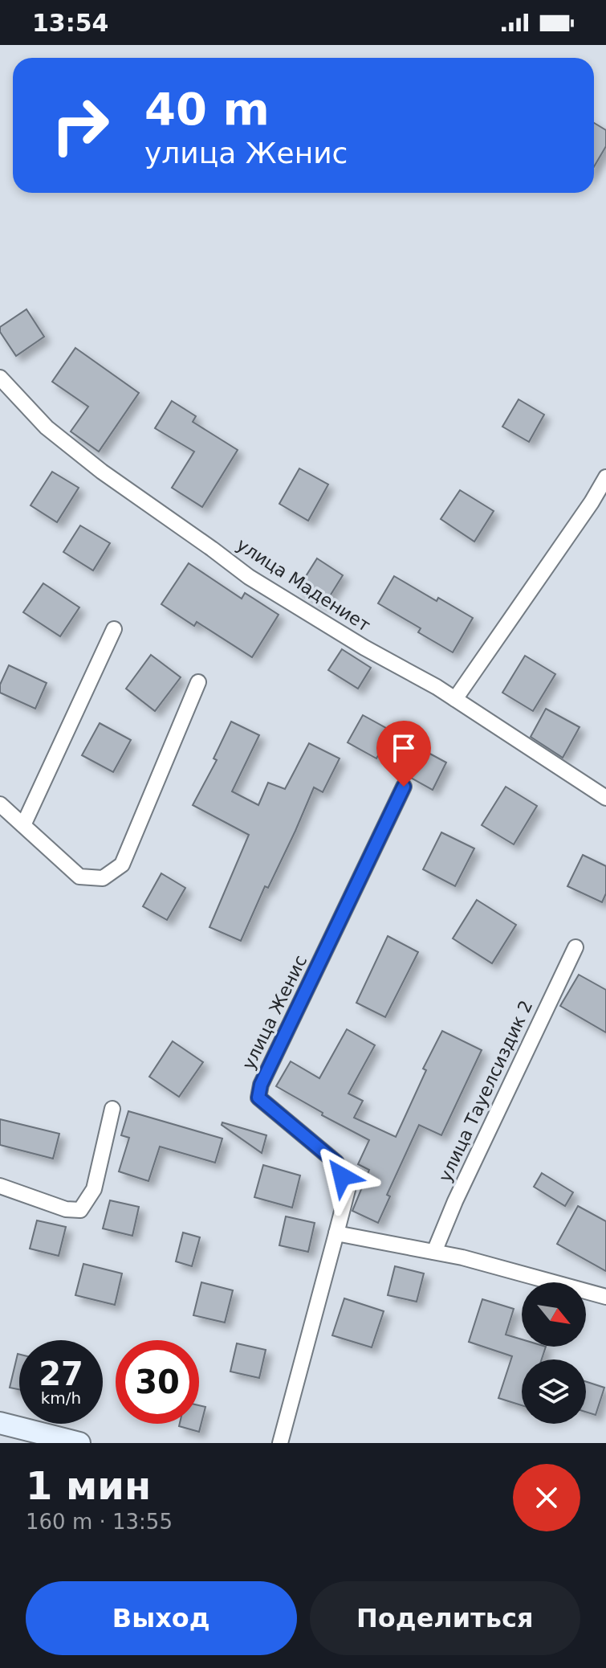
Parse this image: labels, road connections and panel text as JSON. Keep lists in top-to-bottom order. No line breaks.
{"streets":{"street":["улица Мадениет","улица Женис","улица Тауелсиздик 2"]},"north":"bottom right","page":{"status":"13:54","turn":["40 m","улица Женис"],"speed":"27 km/h","limit":"30","heading":["1 мин","160 m · 13:55"],"buttons":["Выход","Поделиться"]}}
